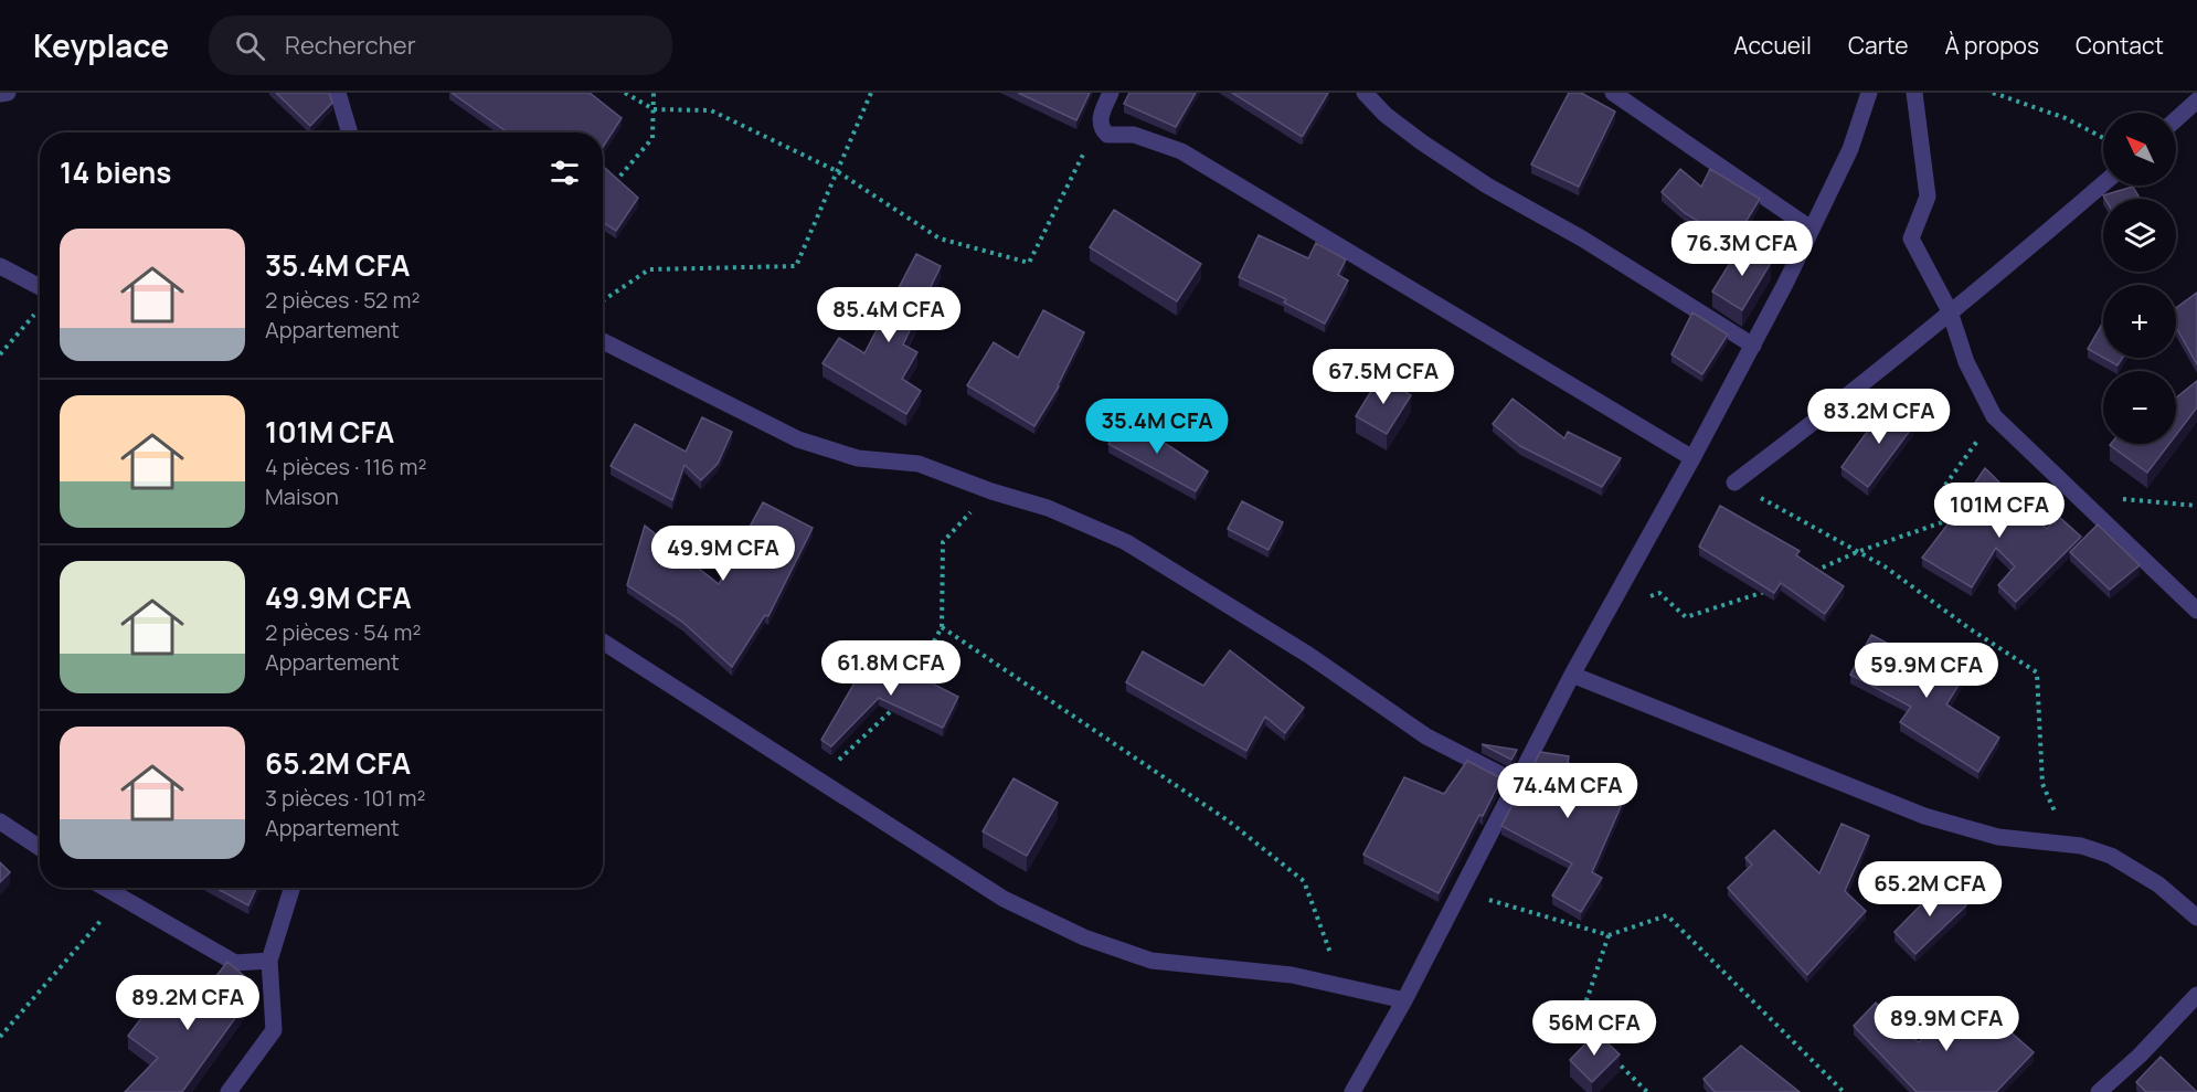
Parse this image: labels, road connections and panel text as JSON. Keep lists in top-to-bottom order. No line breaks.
{"north":"top left","page":{"header":"Keyplace","search":"Rechercher","nav":["Accueil","Carte","À propos","Contact"],"map_buttons":["+","−"],"heading":"14 biens","list":[{"name":"35.4M CFA","note":"2 pièces · 52 m² · Appartement"},{"name":"101M CFA","note":"4 pièces · 116 m² · Maison"},{"name":"49.9M CFA","note":"2 pièces · 54 m² · Appartement"},{"name":"65.2M CFA","note":"3 pièces · 101 m² · Appartement"}],"price":["76.3M CFA","85.4M CFA","67.5M CFA","83.2M CFA","35.4M CFA","101M CFA","49.9M CFA","61.8M CFA","59.9M CFA","74.4M CFA","65.2M CFA","89.2M CFA","89.9M CFA","56M CFA"]}}
